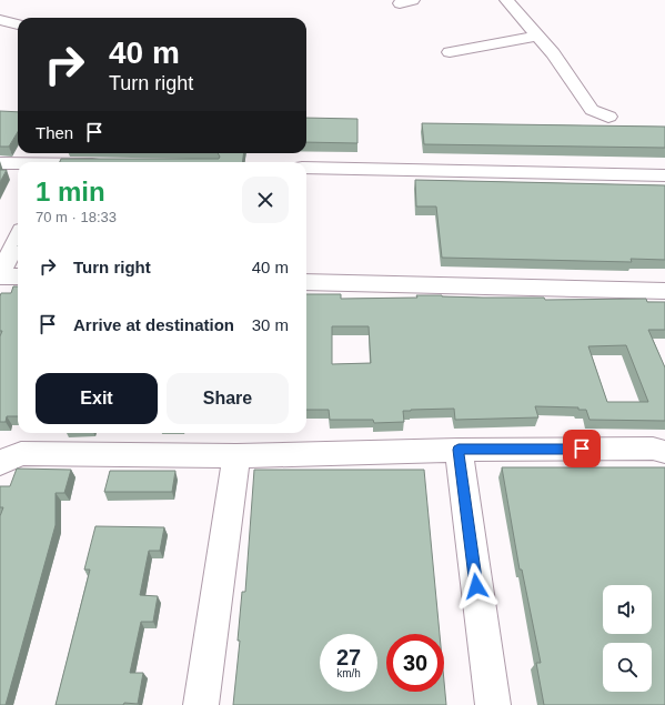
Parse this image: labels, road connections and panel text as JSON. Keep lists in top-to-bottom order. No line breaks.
{"page":{"turn":["40 m","Turn right"],"then":"Then","heading":["1 min","70 m · 18:33"],"list":[{"name":"Turn right","value":"40 m"},{"name":"Arrive at destination","value":"30 m"}],"buttons":["Exit","Share"],"speed":"27 km/h","limit":"30"}}
